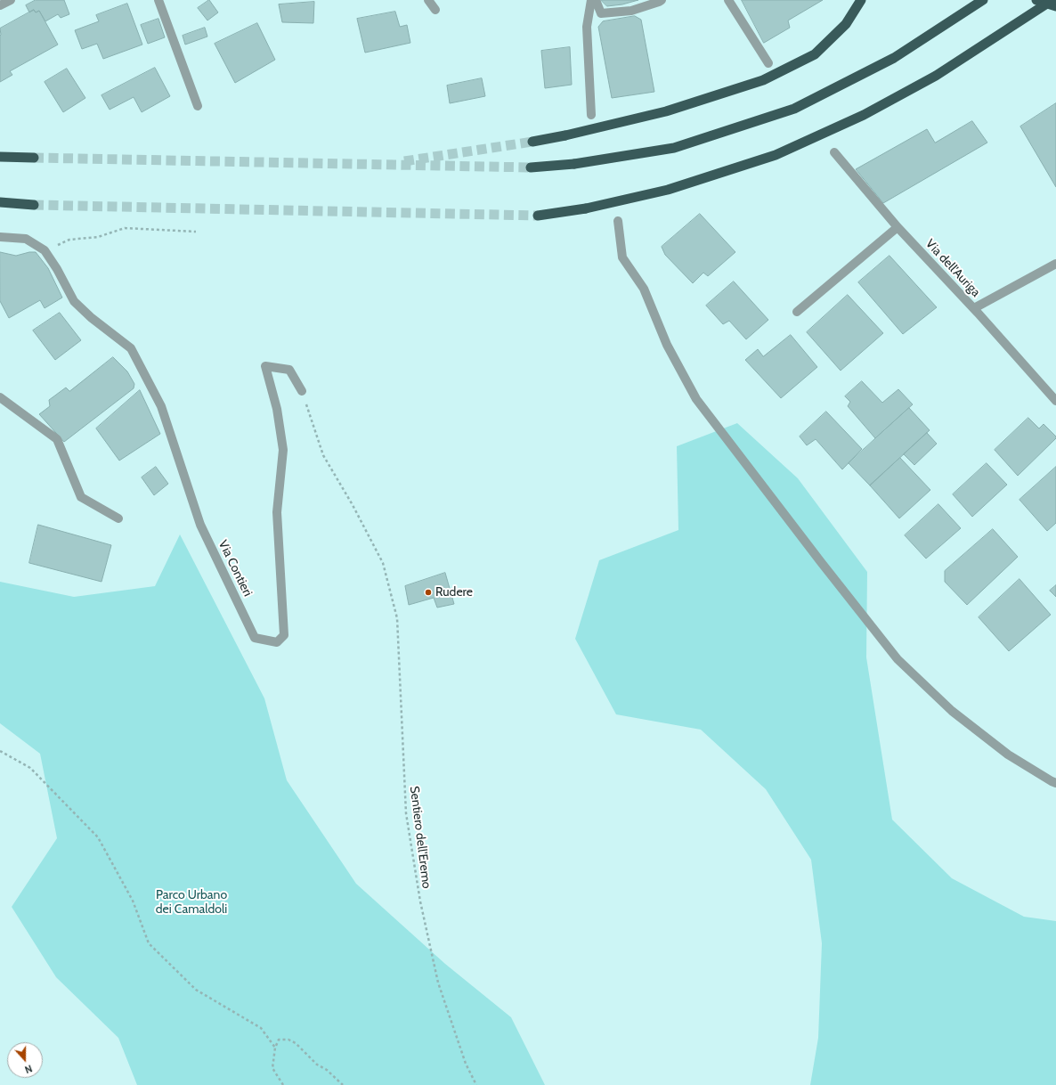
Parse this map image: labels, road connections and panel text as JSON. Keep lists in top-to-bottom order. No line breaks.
{"streets":{"street":["Via dell'Auriga","Via Contieri"],"path":["Sentiero dell'Eremo"]},"crossings":[["Via Contieri","Sentiero dell'Eremo"]],"parks":["Parco Urbano dei Camaldoli"],"places":["Rudere"],"north":"bottom"}
